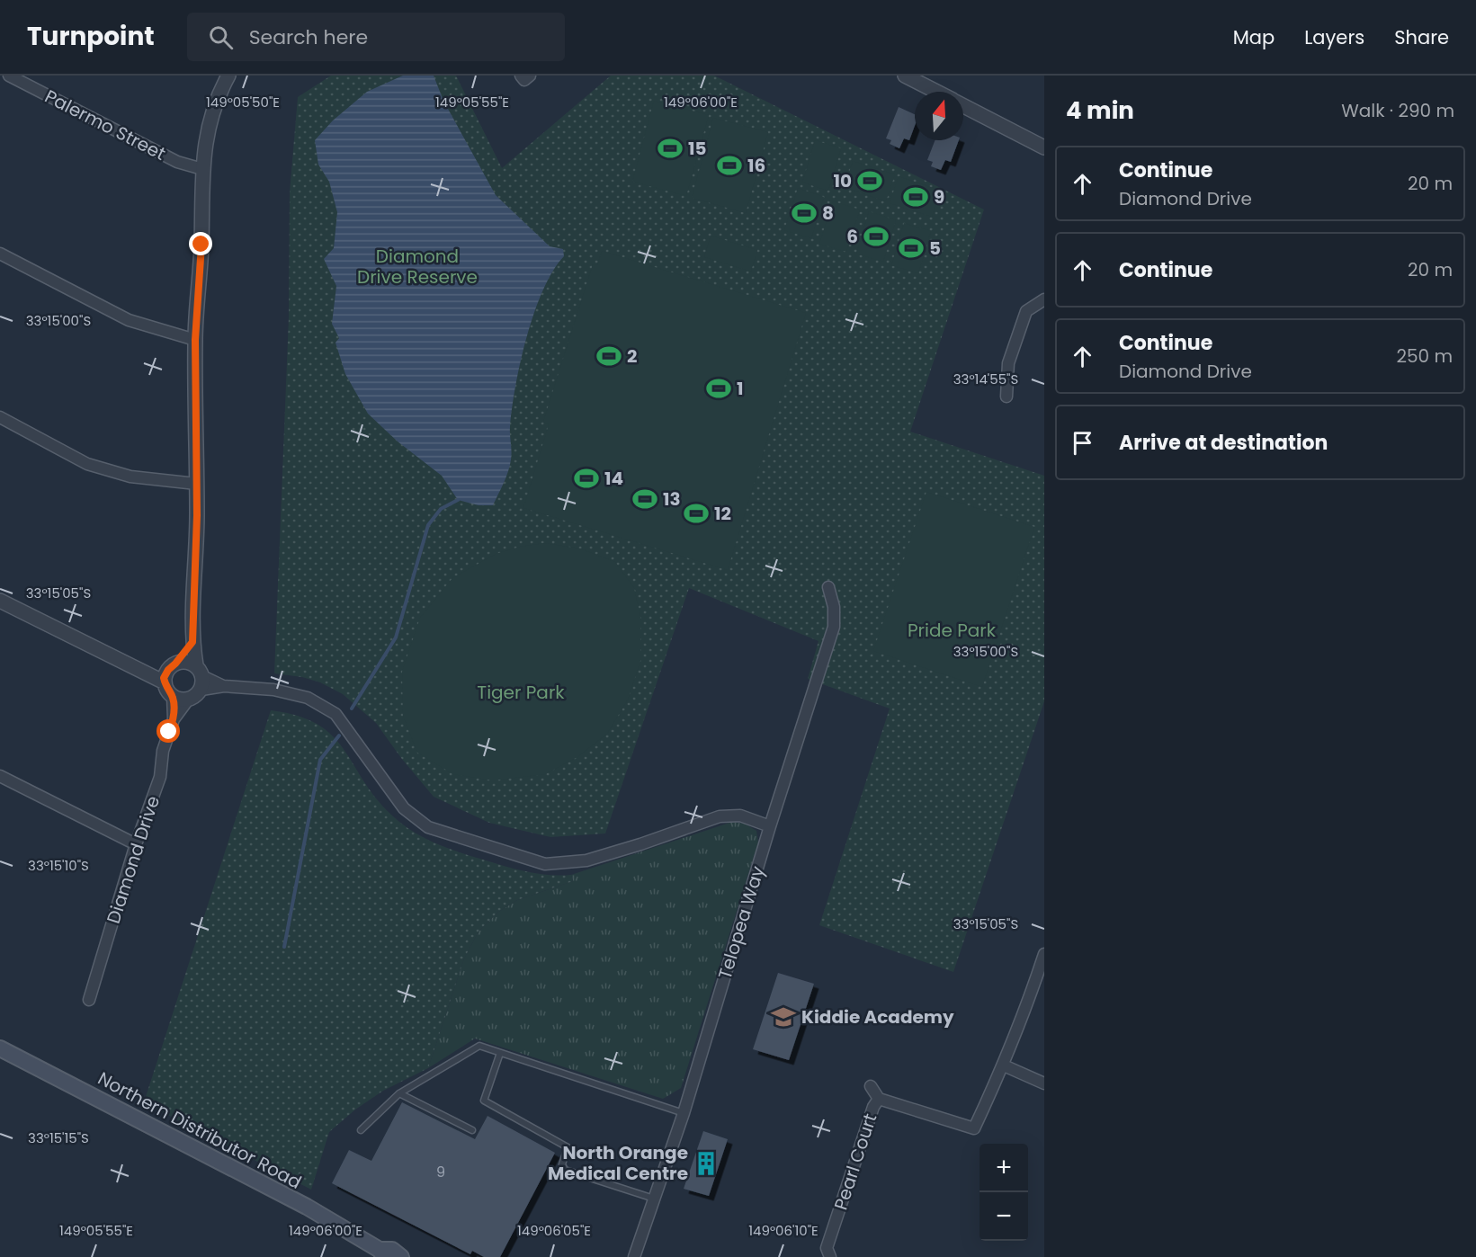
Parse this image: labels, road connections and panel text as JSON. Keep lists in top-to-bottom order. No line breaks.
{"streets":{"main road":["Northern Distributor Road"],"street":["Palermo Street","Diamond Drive","Telopea Way","Pearl Court"]},"parks":["Diamond Drive Reserve","Pride Park","Tiger Park"],"places":{"sports":["15","16","10","9","8","6","5","2","1","14","13","12"],"school or university":["Kiddie Academy"],"building":["North Orange Medical Centre"]},"house_numbers":["9"],"north":"top","page":{"header":"Turnpoint","search":"Search here","nav":["Map","Layers","Share"],"heading":["4 min","Walk · 290 m"],"list":[["Continue","Diamond Drive","20 m"],["Continue","20 m"],["Continue","Diamond Drive","250 m"],"Arrive at destination"],"map_buttons":["+","−"]},"coordinates":["149°05'50\"E","149°05'55\"E","149°06'00\"E","33°15'00\"S","33°14'55\"S","33°15'05\"S","33°15'10\"S","33°15'15\"S","149°06'05\"E","149°06'10\"E"]}
